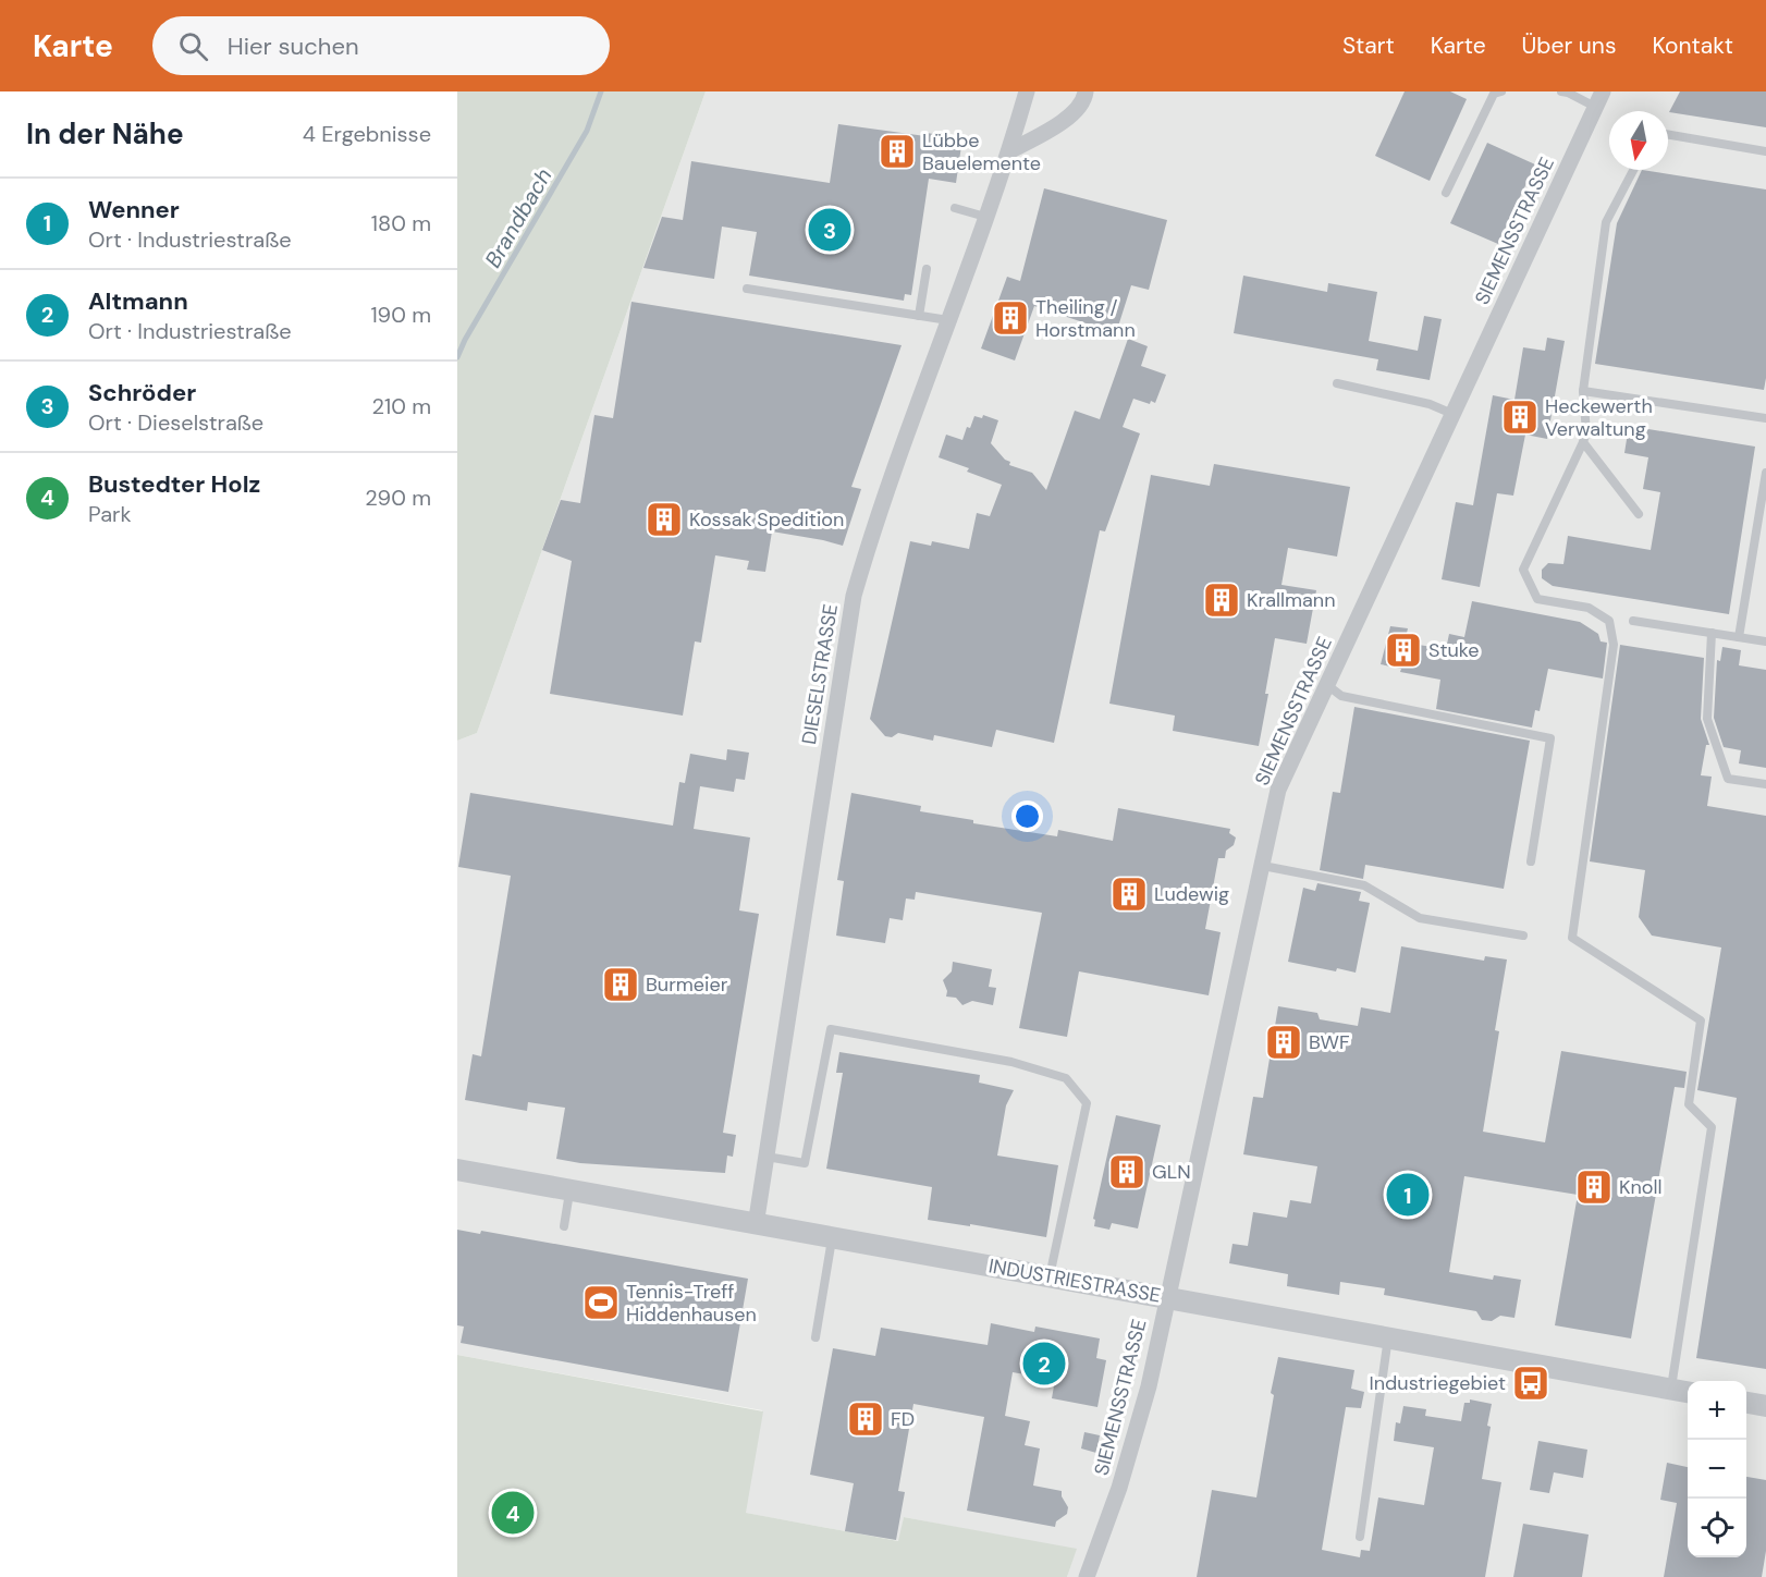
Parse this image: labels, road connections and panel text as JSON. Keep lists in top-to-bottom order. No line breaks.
{"streets":{"street":["SIEMENSSTRASSE","DIESELSTRASSE","INDUSTRIESTRASSE"]},"crossings":[["SIEMENSSTRASSE","INDUSTRIESTRASSE"],["DIESELSTRASSE","INDUSTRIESTRASSE"]],"water":["Brandbach"],"places":{"building":["Lübbe Bauelemente","Theiling / Horstmann","Heckewerth Verwaltung","Kossak Spedition","Krallmann","Stuke","Ludewig","Burmeier","BWF","GLN","Knoll","FD"],"sports":["Tennis-Treff Hiddenhausen"],"bus stop":["Industriegebiet"]},"north":"bottom","page":{"header":"Karte","search":"Hier suchen","nav":["Start","Karte","Über uns","Kontakt"],"heading":["In der Nähe","4 Ergebnisse"],"list":[{"mark":"1","name":"Wenner","note":"Ort · Industriestraße","value":"180 m"},{"mark":"2","name":"Altmann","note":"Ort · Industriestraße","value":"190 m"},{"mark":"3","name":"Schröder","note":"Ort · Dieselstraße","value":"210 m"},{"mark":"4","name":"Bustedter Holz","note":"Park","value":"290 m"}],"pins":["3","1","2","4"],"map_buttons":["+","−"]}}
